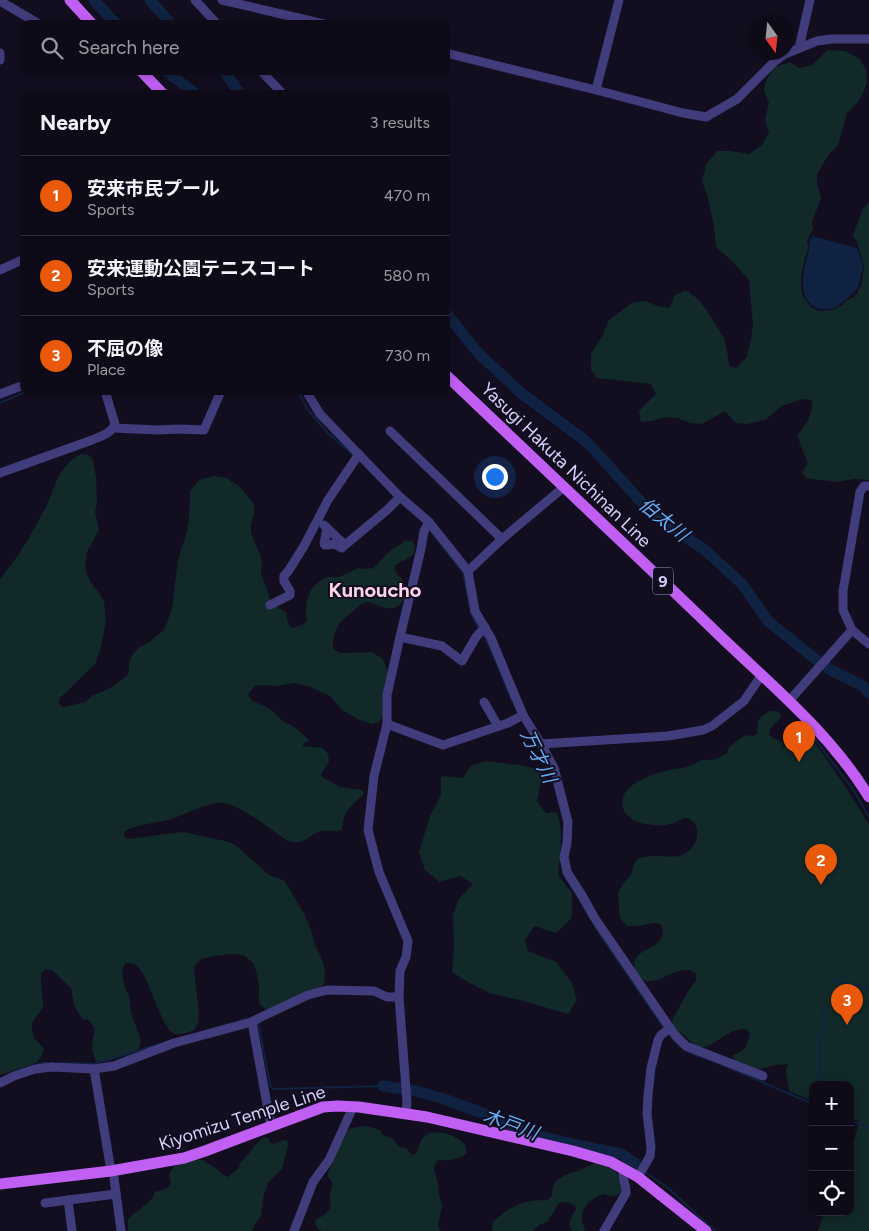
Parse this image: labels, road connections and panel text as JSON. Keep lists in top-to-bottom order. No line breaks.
{"streets":{"main road":["Yasugi Hakuta Nichinan Line","9","Kiyomizu Temple Line"]},"districts":["Kunoucho"],"water":["伯太川","万才川","木戸川"],"north":"bottom","page":{"search":"Search here","heading":["Nearby","3 results"],"list":[{"mark":"1","name":"安来市民プール","note":"Sports","value":"470 m"},{"mark":"2","name":"安来運動公園テニスコート","note":"Sports","value":"580 m"},{"mark":"3","name":"不屈の像","note":"Place","value":"730 m"}],"pins":["1","2","3"],"map_buttons":["+","−"]}}
